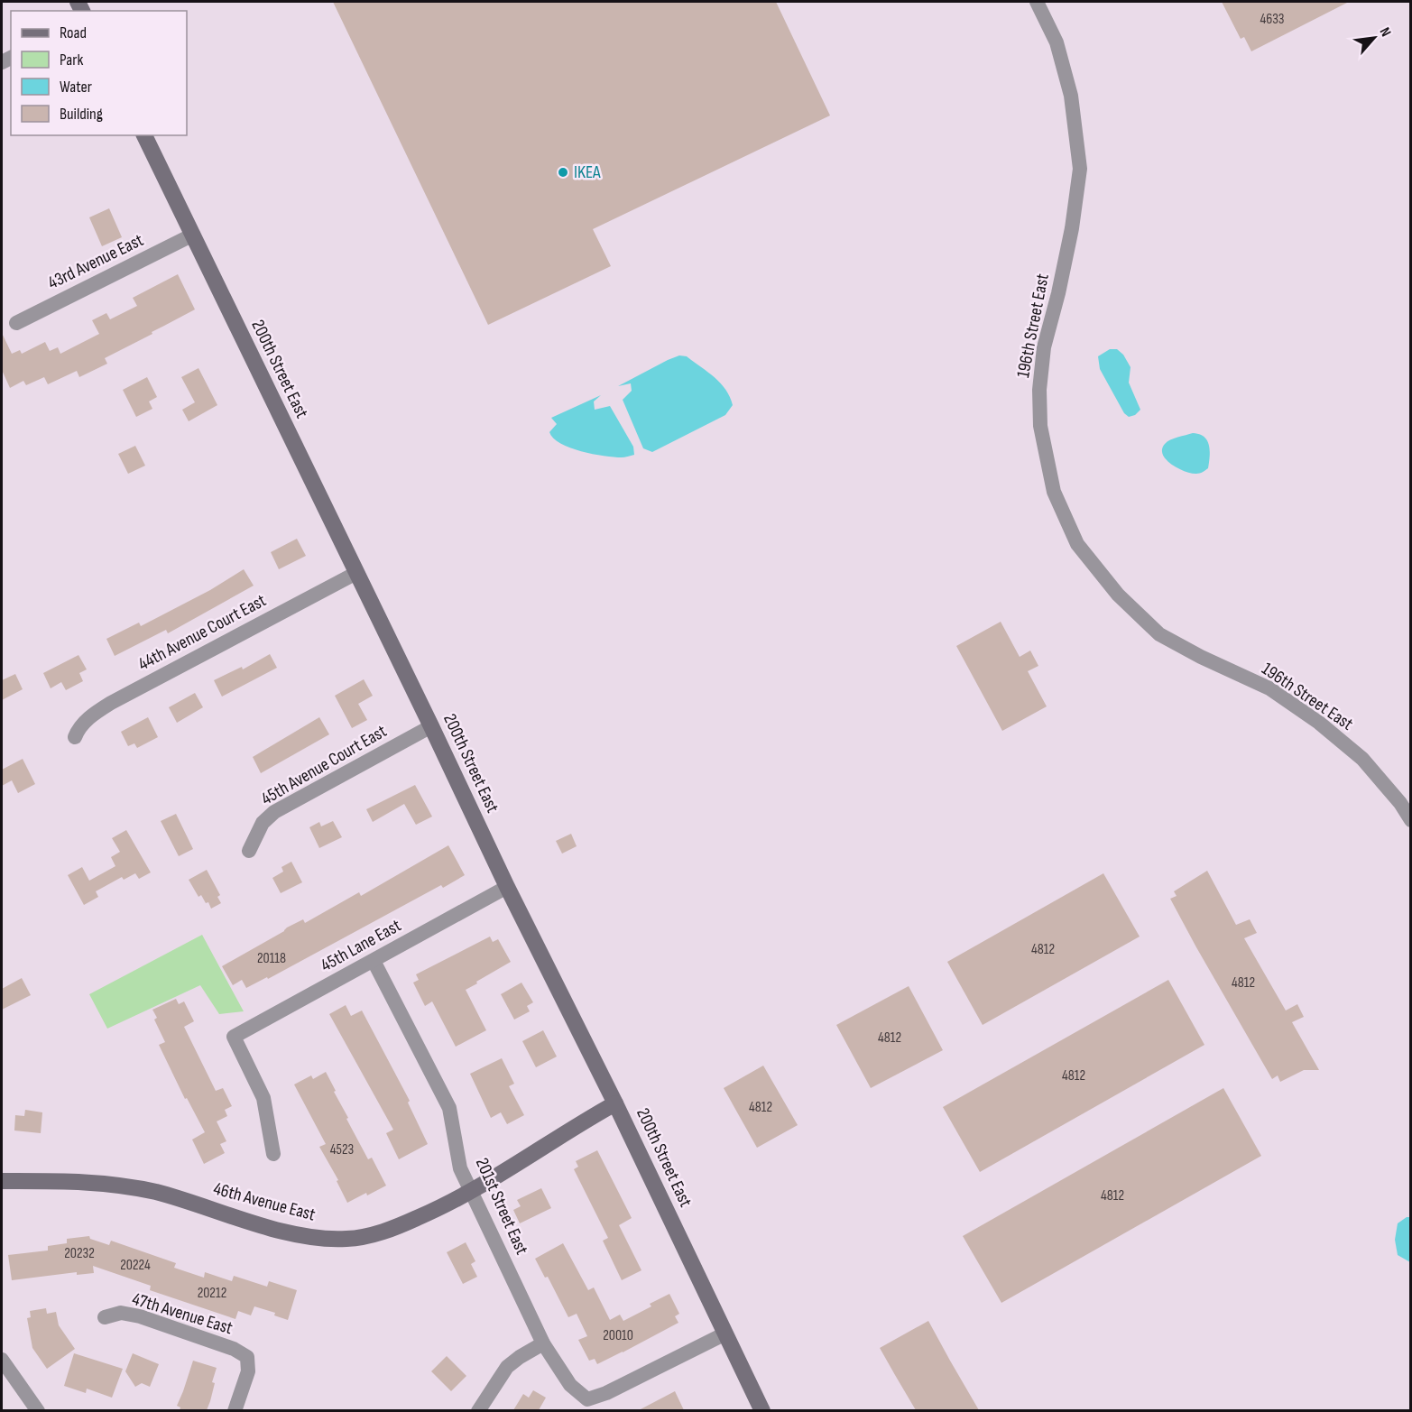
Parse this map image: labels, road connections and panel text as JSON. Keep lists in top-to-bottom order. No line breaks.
{"streets":{"street":["43rd Avenue East","196th Street East","200th Street East","44th Avenue Court East","45th Avenue Court East","45th Lane East","46th Avenue East","201st Street East","47th Avenue East"]},"crossings":[["43rd Avenue East","200th Street East"],["200th Street East","44th Avenue Court East"],["200th Street East","45th Avenue Court East"],["200th Street East","45th Lane East"],["200th Street East","46th Avenue East"],["200th Street East","201st Street East"],["45th Lane East","201st Street East"],["46th Avenue East","201st Street East"]],"places":["IKEA"],"house_numbers":["4633","4812","20118","4812","4812","4812","4812","4523","4812","20232","20224","20212","20010"],"legend":["Road","Park","Water","Building"],"north":"top right"}
